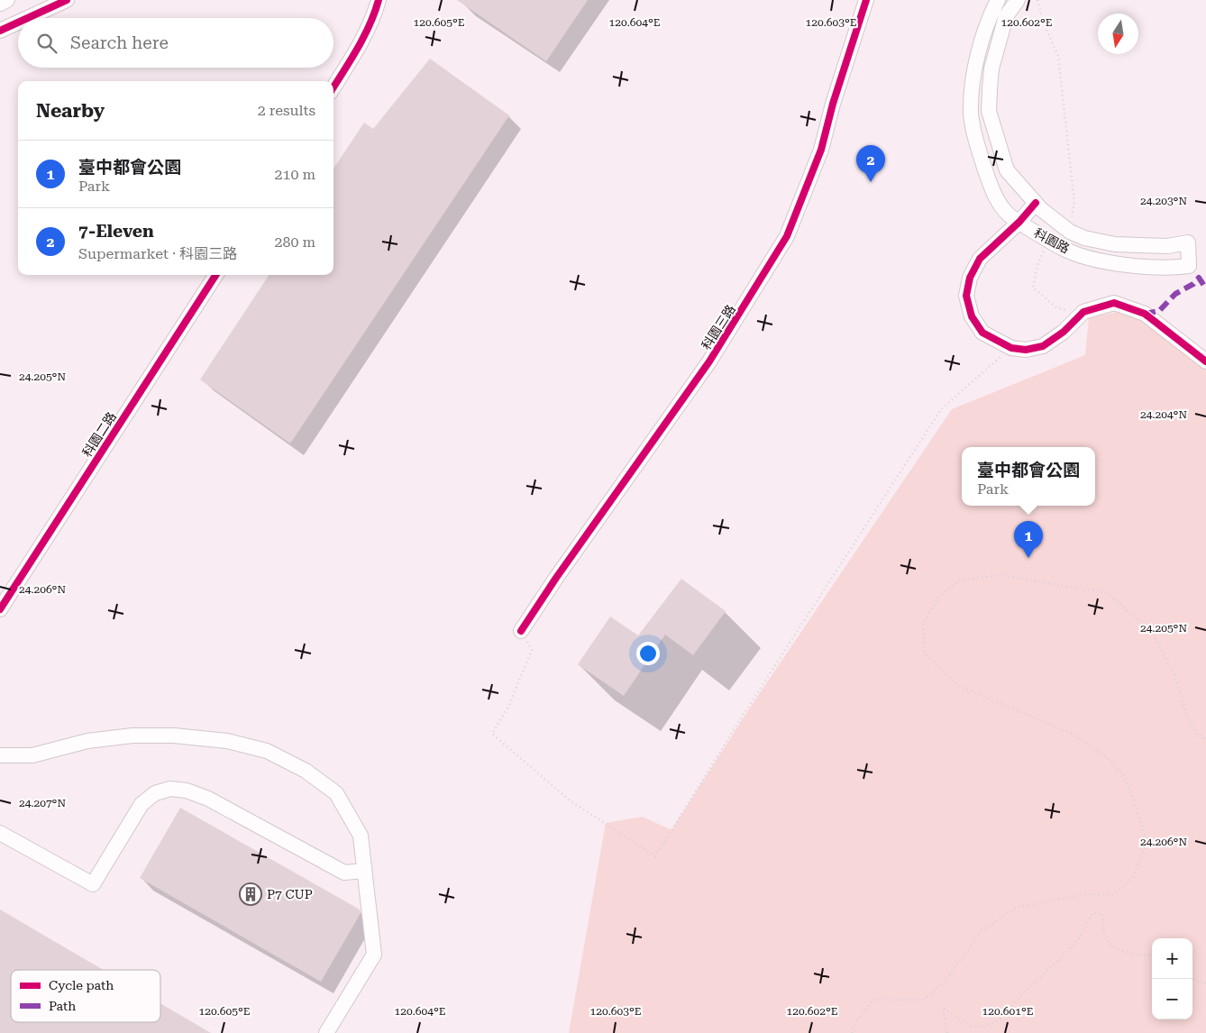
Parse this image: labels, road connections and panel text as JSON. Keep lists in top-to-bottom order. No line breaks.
{"streets":{"street":["科園路","科園三路","科園二路"]},"places":{"building":["P7 CUP"]},"legend":["Cycle path","Path"],"north":"bottom","page":{"search":"Search here","heading":["Nearby","2 results"],"list":[{"mark":"1","name":"臺中都會公園","note":"Park","value":"210 m"},{"mark":"2","name":"7-Eleven","note":"Supermarket · 科園三路","value":"280 m"}],"pins":["2","1"],"popup":["臺中都會公園","Park"],"map_buttons":["+","−"]},"coordinates":["120.605°E","120.604°E","120.603°E","120.602°E","24.203°N","24.205°N","24.204°N","24.206°N","24.207°N","120.601°E"]}
